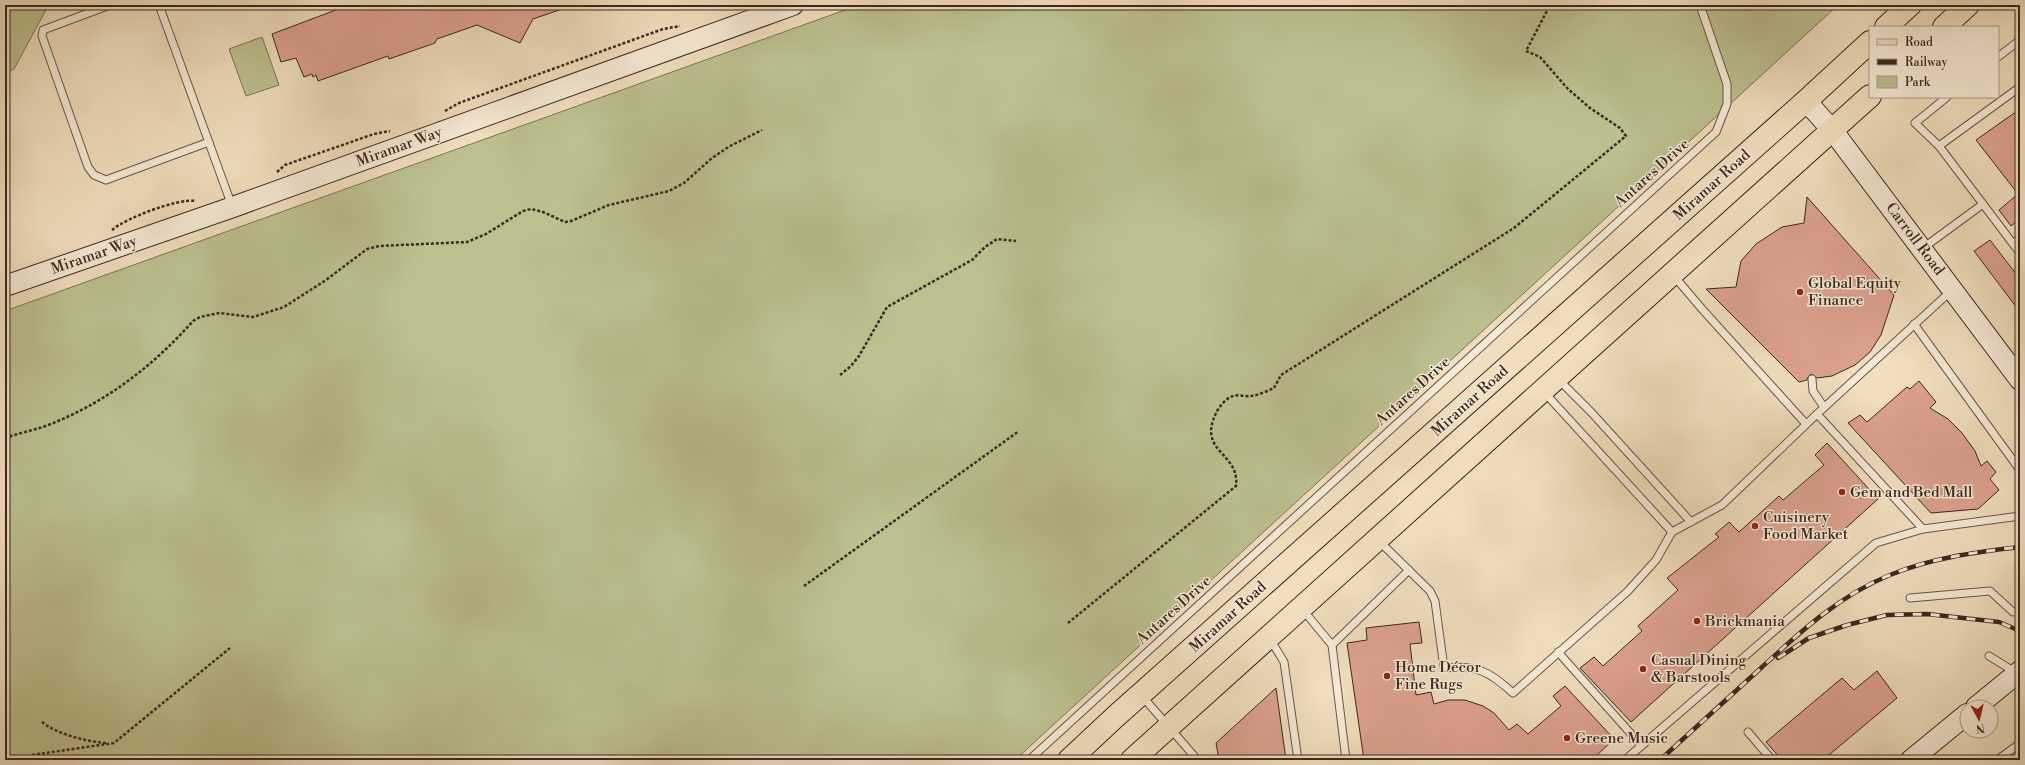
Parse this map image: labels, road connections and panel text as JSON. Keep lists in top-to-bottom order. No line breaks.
{"streets":{"main road":["Miramar Road"],"street":["Miramar Way","Carroll Road"],"lane":["Antares Drive"]},"crossings":[["Miramar Road","Carroll Road"]],"places":["Global Equity Finance","Gem and Bed Mall","Cuisinery Food Market","Brickmania","Casual Dining & Barstools","Home Décor Fine Rugs","Greene Music"],"legend":["Road","Railway","Park"],"north":"bottom"}
